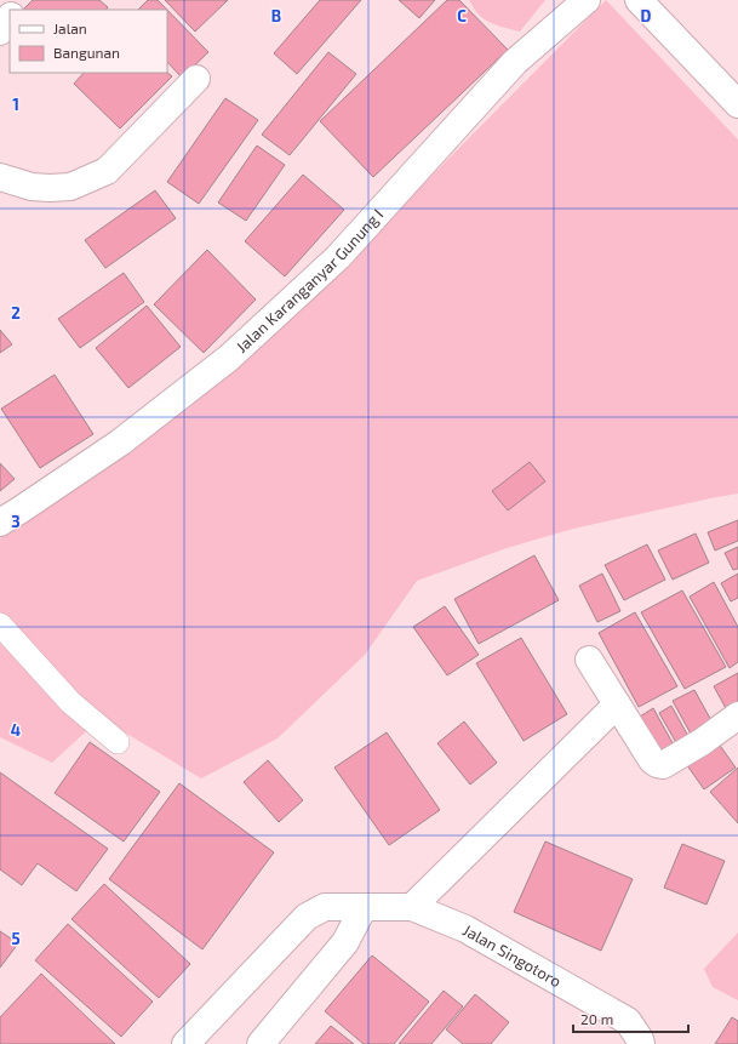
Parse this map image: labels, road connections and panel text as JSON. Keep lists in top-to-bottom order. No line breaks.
{"streets":{"street":["Jalan Karanganyar Gunung I","Jalan Singotoro"]},"legend":["Jalan","Bangunan"],"scale_bar":"20 m","grid":{"columns":["B","C","D"],"rows":["1","2","3","4","5"]}}
